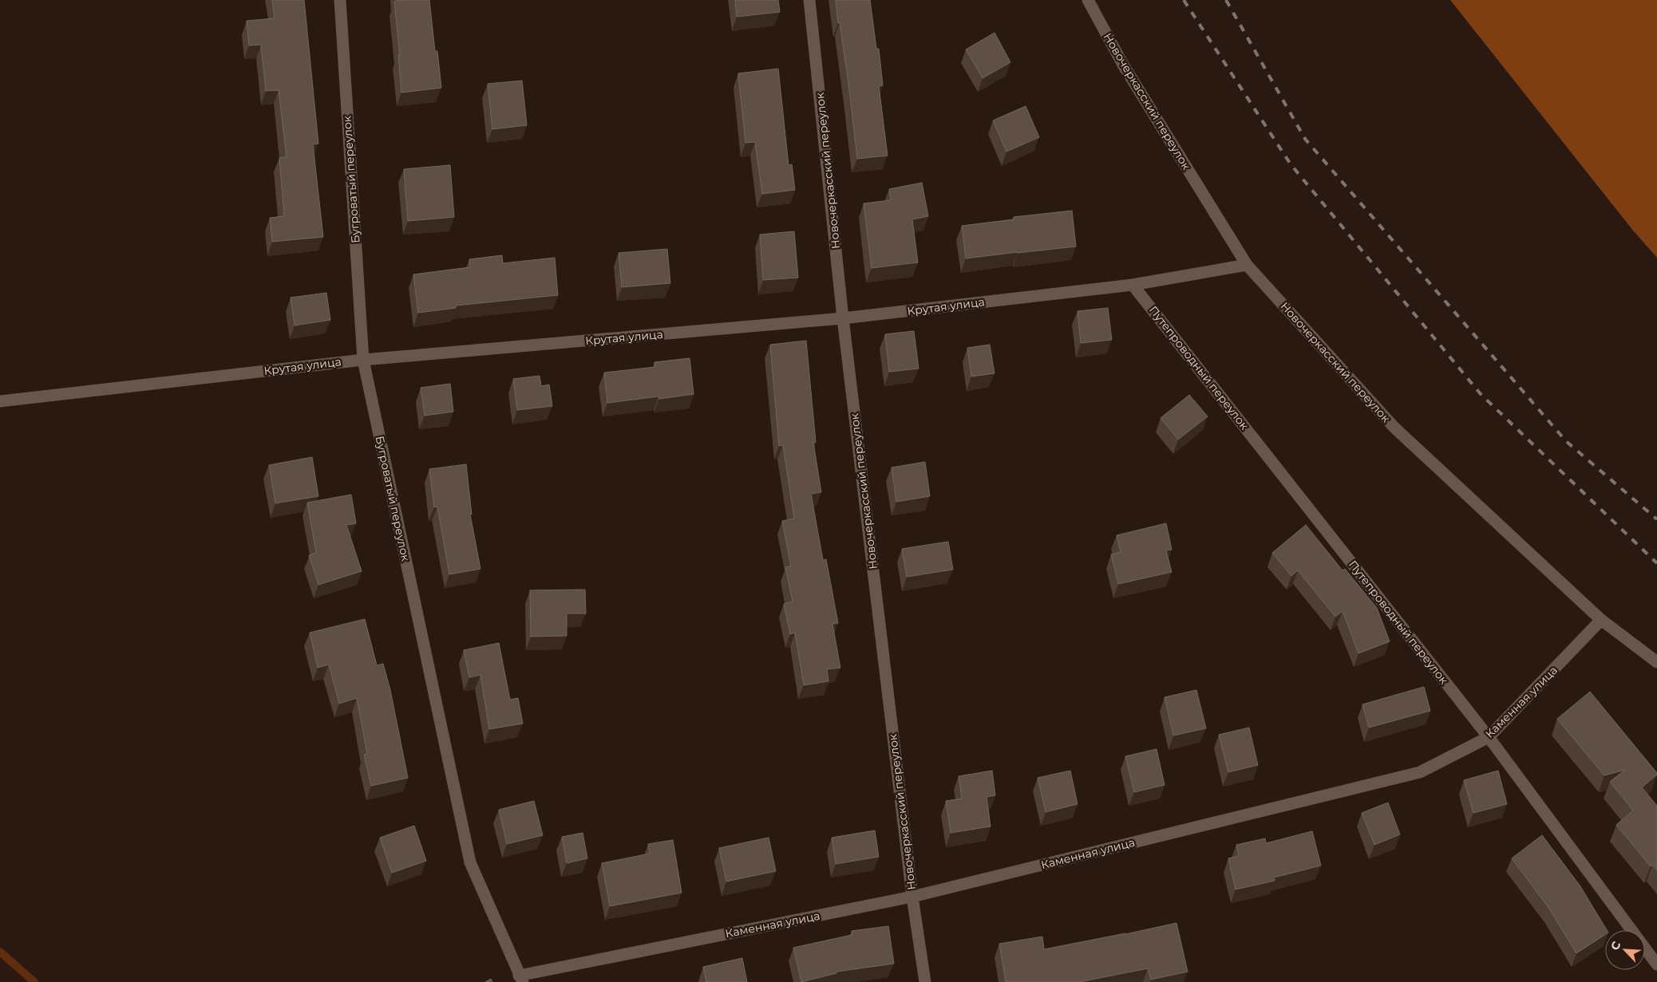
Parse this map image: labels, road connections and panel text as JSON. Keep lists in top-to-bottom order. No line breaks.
{"streets":{"street":["Новочеркасский переулок","Бугроватый переулок","Крутая улица","Путепроводный переулок","Каменная улица"]},"crossings":[["Новочеркасский переулок","Крутая улица"],["Новочеркасский переулок","Каменная улица"],["Бугроватый переулок","Крутая улица"],["Бугроватый переулок","Каменная улица"],["Крутая улица","Путепроводный переулок"],["Путепроводный переулок","Каменная улица"]],"north":"top left"}
